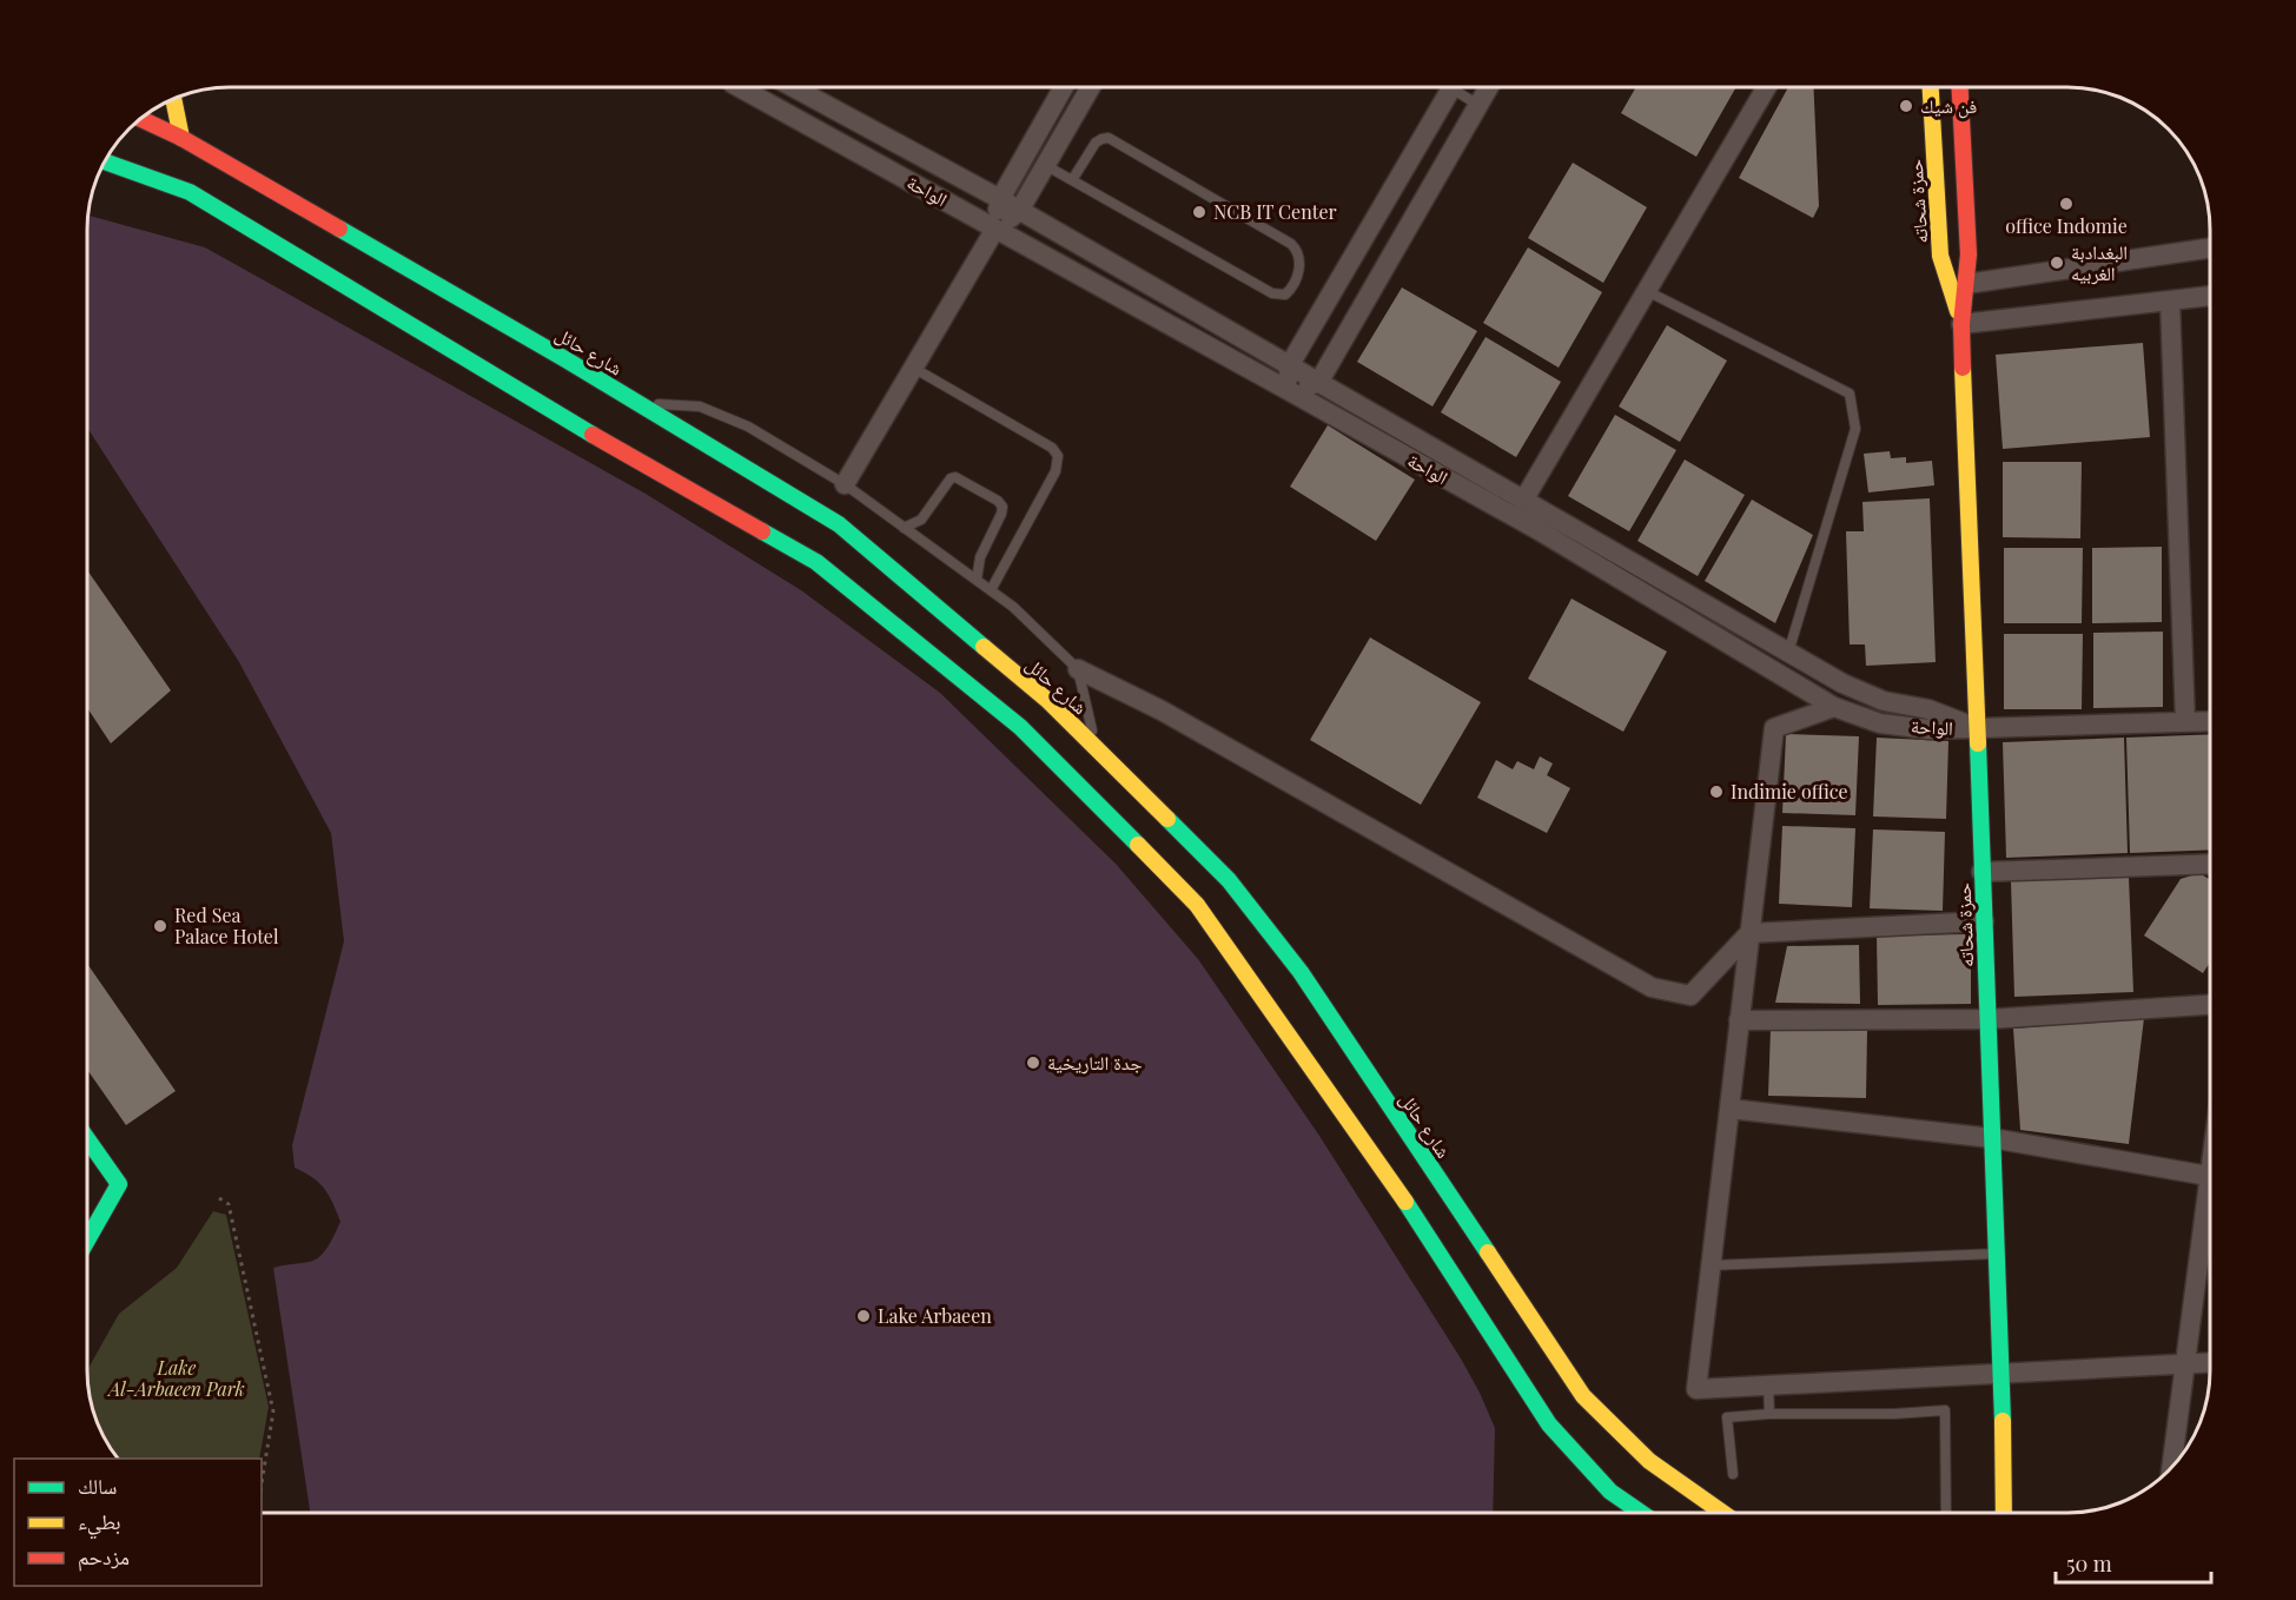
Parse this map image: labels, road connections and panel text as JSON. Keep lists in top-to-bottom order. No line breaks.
{"streets":{"main road":["حمزة شحاته","شارع حائل"],"street":["الواحة"]},"crossings":[["الواحة","حمزة شحاته"]],"parks":["Lake Al-Arbaeen Park"],"places":["فن شيك","office Indomie","NCB IT Center","البغدادبة الغربيه","Indimie office","Red Sea Palace Hotel","جدة التاريخية","Lake Arbaeen"],"legend":["سالك","بطيء","مزدحم"],"scale_bar":"50 m"}
